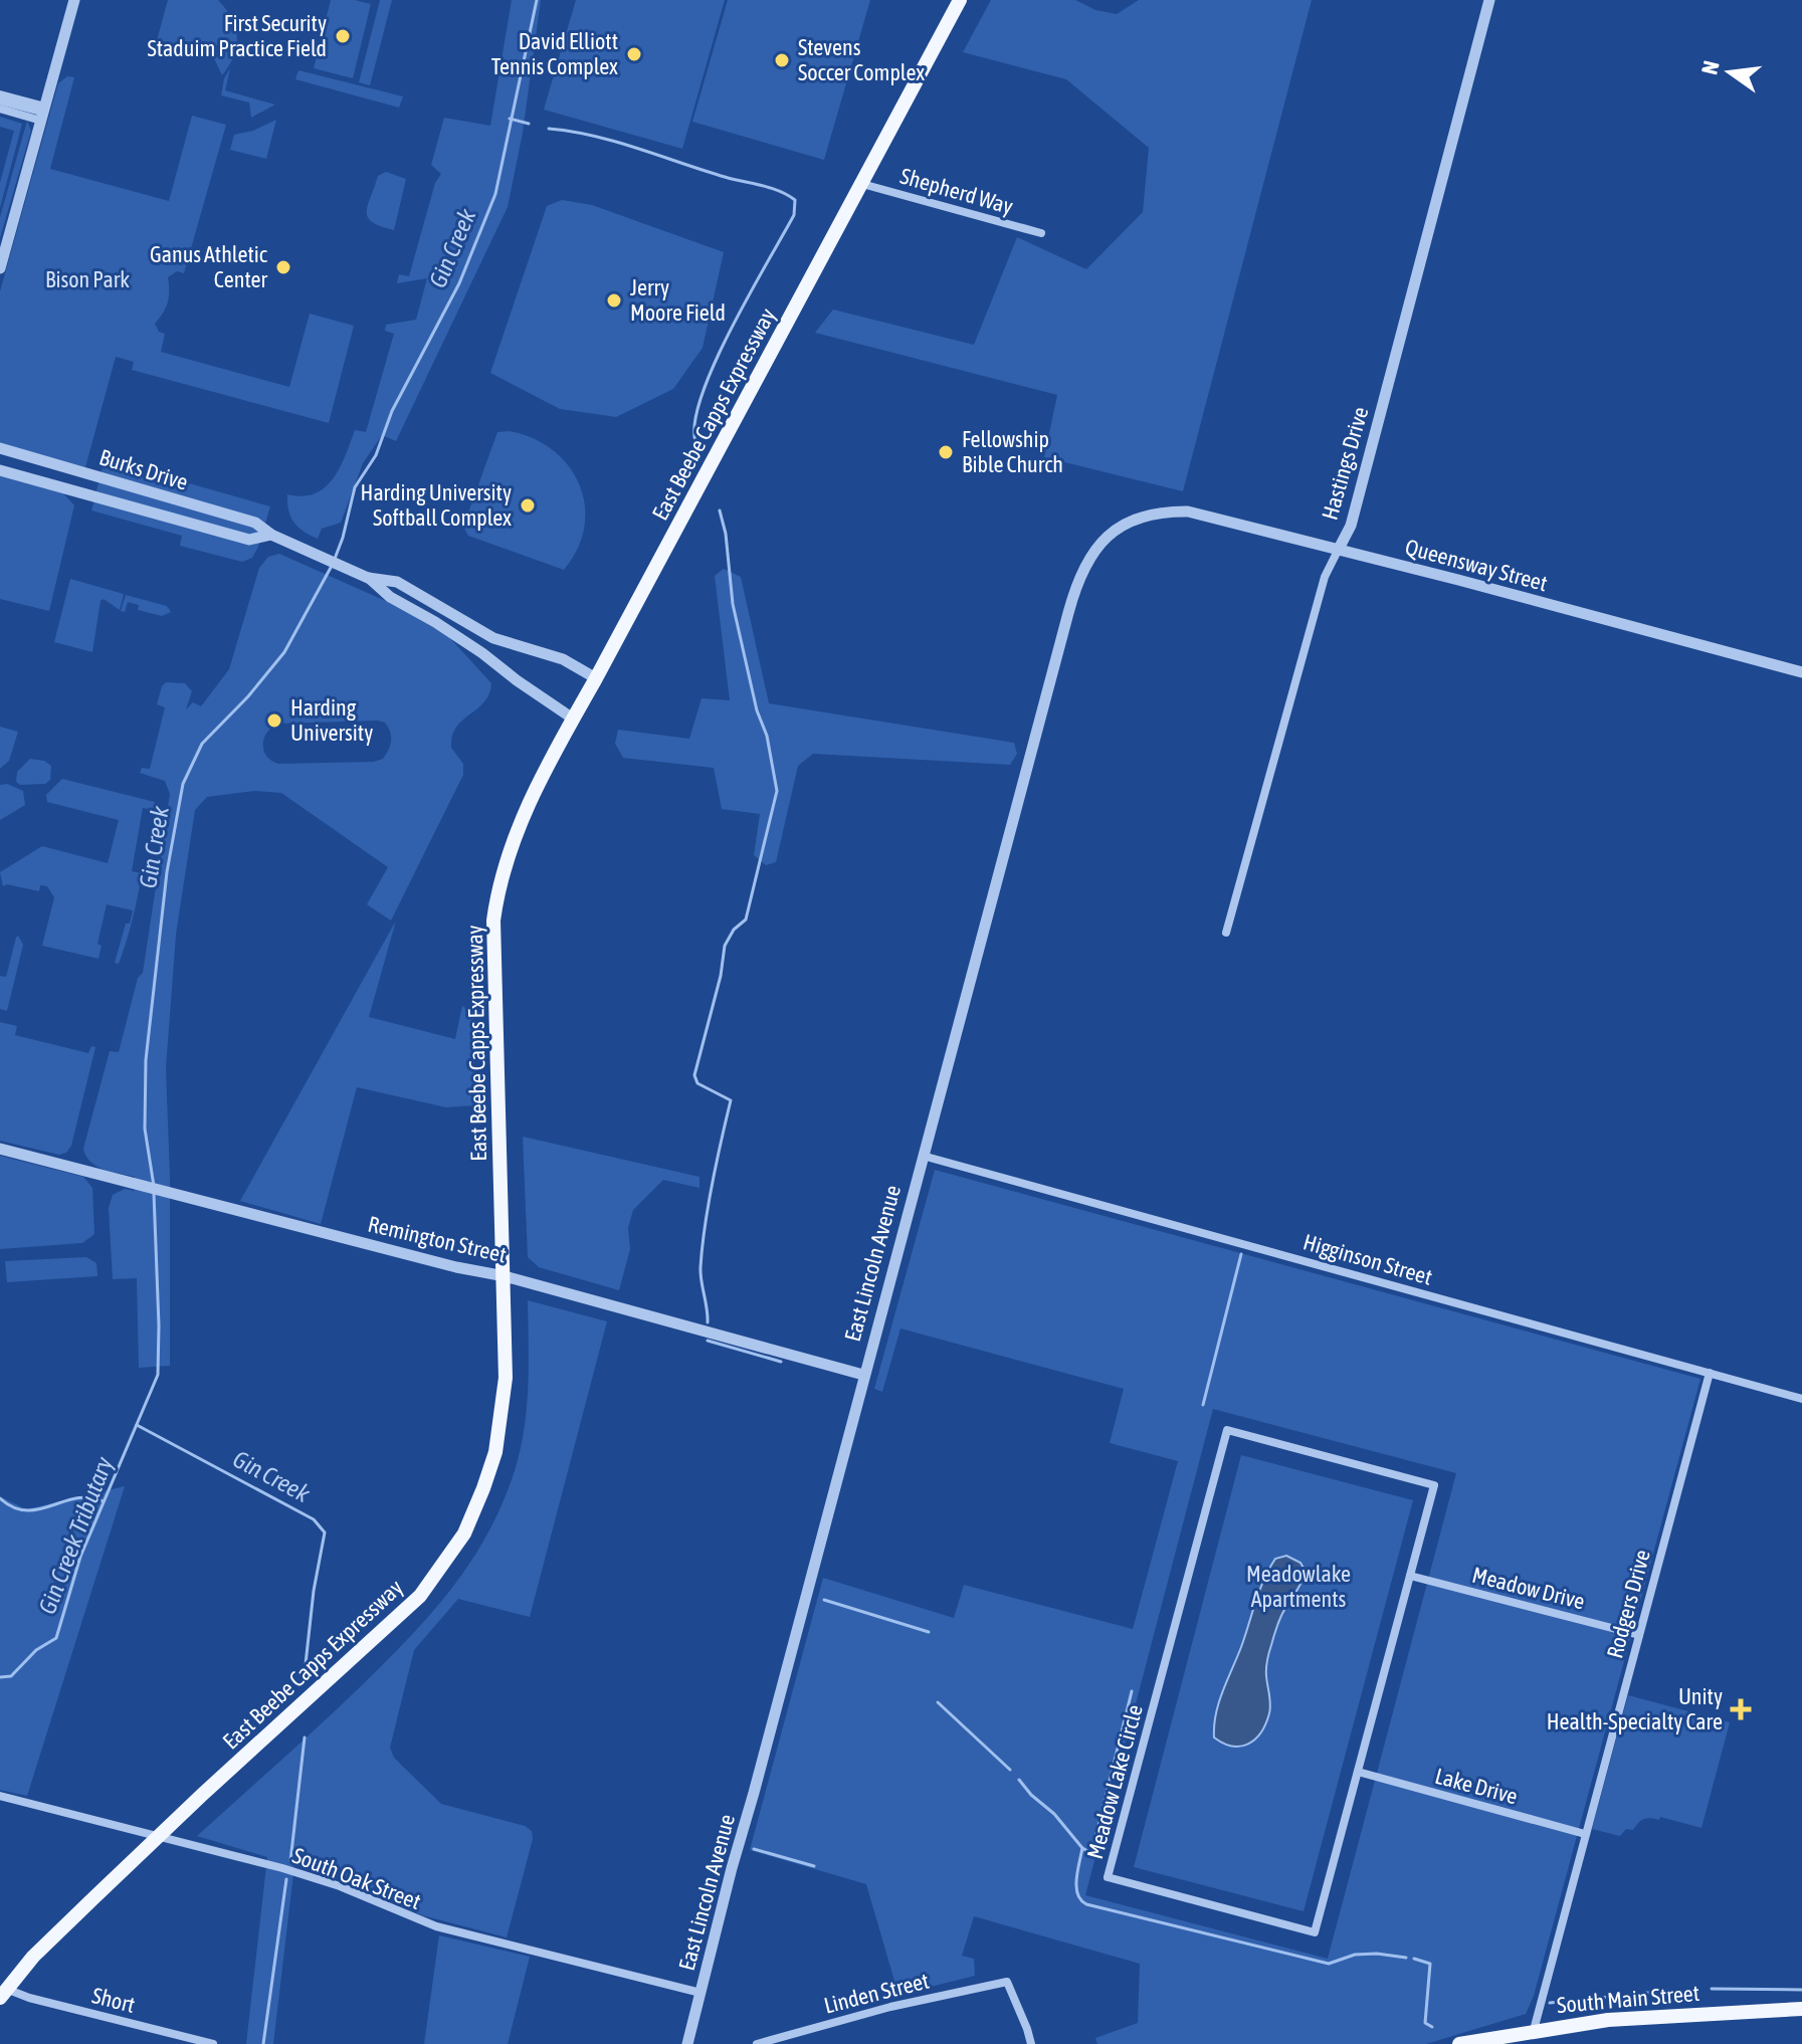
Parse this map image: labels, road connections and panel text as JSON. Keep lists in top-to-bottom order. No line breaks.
{"streets":{"main road":["East Beebe Capps Expressway","South Main Street"],"street":["Shepherd Way","Hastings Drive","Burks Drive","Queensway Street","Remington Street","Higginson Street","East Lincoln Avenue","Meadow Drive","Rodgers Drive","Meadow Lake Circle","Lake Drive","South Oak Street","Linden Street","Short"]},"crossings":[["Shepherd Way","East Beebe Capps Expressway"],["East Beebe Capps Expressway","Burks Drive"],["East Beebe Capps Expressway","Remington Street"],["East Beebe Capps Expressway","South Oak Street"],["East Beebe Capps Expressway","Short"],["Hastings Drive","Queensway Street"],["Queensway Street","East Lincoln Avenue"],["Remington Street","East Lincoln Avenue"],["Higginson Street","East Lincoln Avenue"],["Higginson Street","Rodgers Drive"],["East Lincoln Avenue","South Oak Street"],["Meadow Drive","Rodgers Drive"],["Meadow Drive","Meadow Lake Circle"],["Rodgers Drive","Lake Drive"],["Rodgers Drive","South Main Street"],["Meadow Lake Circle","Lake Drive"]],"water":["Gin Creek","Gin Creek Tributary"],"parks":["Bison Park","Meadowlake Apartments"],"places":{"other":["First Security Staduim Practice Field","David Elliott Tennis Complex","Stevens Soccer Complex","Ganus Athletic Center","Jerry Moore Field","Fellowship Bible Church","Harding University Softball Complex","Harding University"],"health":["Unity Health-Specialty Care"]},"north":"left"}
